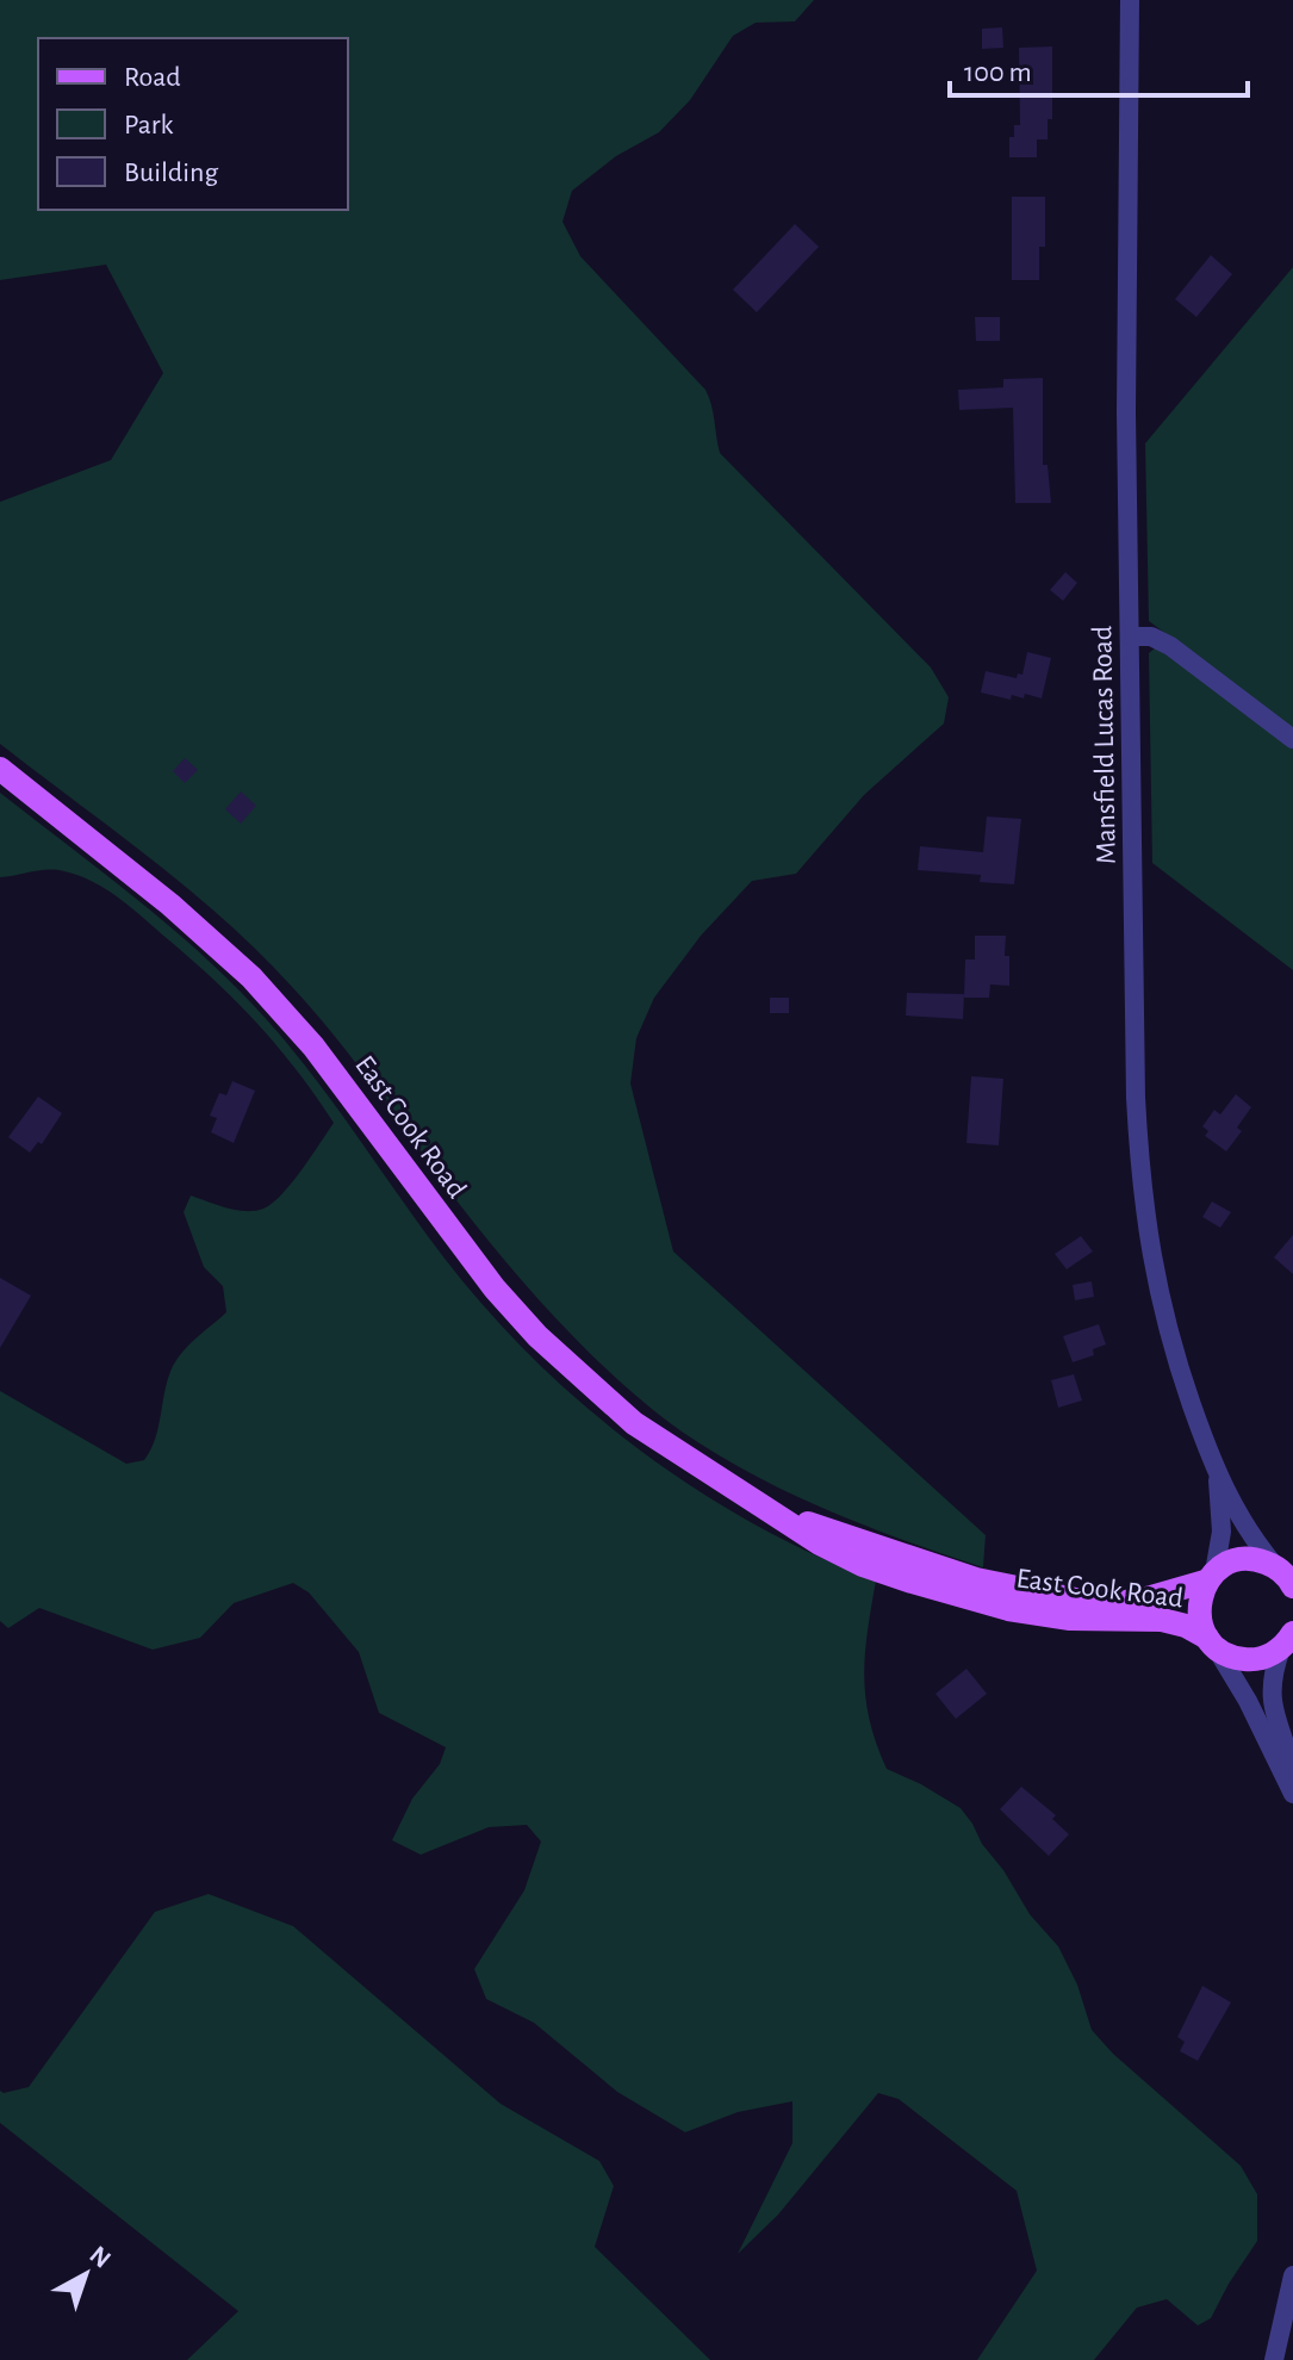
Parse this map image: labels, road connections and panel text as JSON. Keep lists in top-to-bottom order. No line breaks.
{"streets":{"main road":["East Cook Road"],"street":["Mansfield Lucas Road"]},"crossings":[["Mansfield Lucas Road","East Cook Road"]],"legend":["Road","Park","Building"],"scale_bar":"100 m","north":"top right"}
